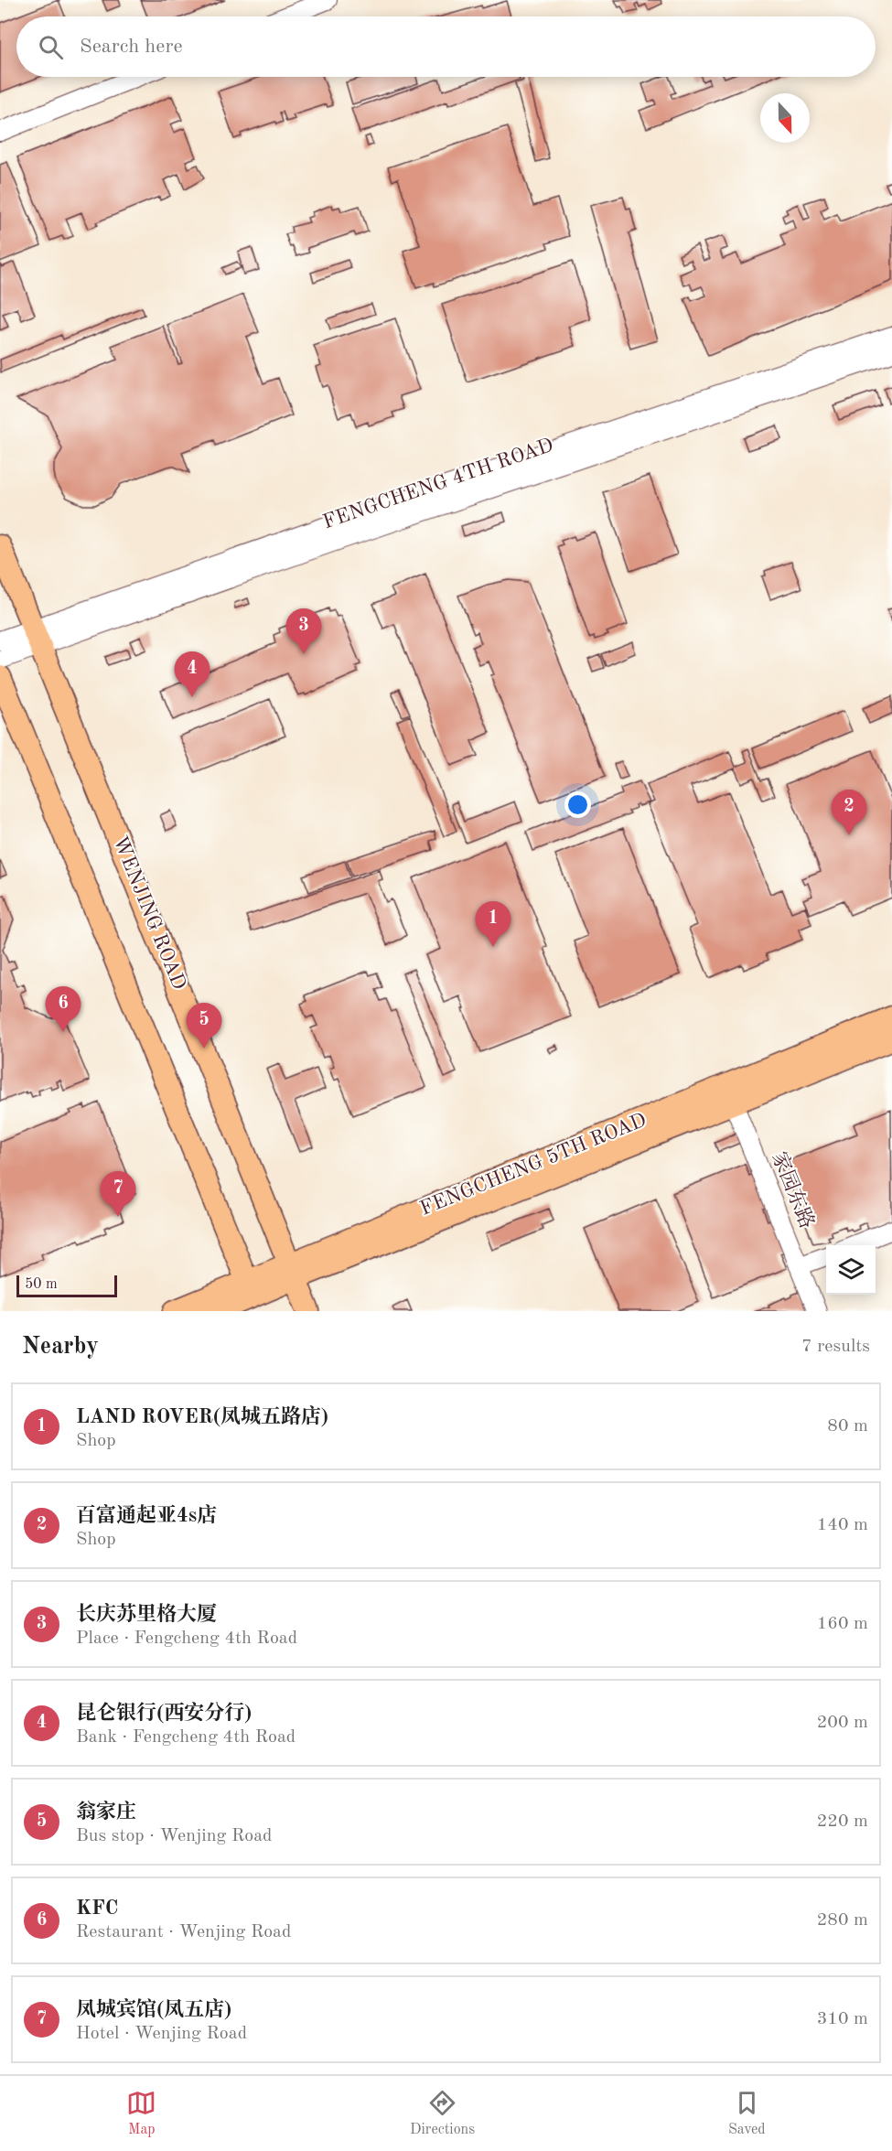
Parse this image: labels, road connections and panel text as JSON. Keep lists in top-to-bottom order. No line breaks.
{"streets":{"main road":["WENJING ROAD","FENGCHENG 5TH ROAD"],"street":["FENGCHENG 4TH ROAD","家园东路"]},"crossings":[["FENGCHENG 4TH ROAD","WENJING ROAD"],["WENJING ROAD","FENGCHENG 5TH ROAD"],["FENGCHENG 5TH ROAD","家园东路"]],"scale_bar":"50 m","north":"bottom","page":{"search":"Search here","pins":["3","4","2","1","6","5","7"],"scale":"50 m","heading":["Nearby","7 results"],"list":[{"mark":"1","name":"LAND ROVER(凤城五路店)","note":"Shop","value":"80 m"},{"mark":"2","name":"百富通起亚4s店","note":"Shop","value":"140 m"},{"mark":"3","name":"长庆苏里格大厦","note":"Place · Fengcheng 4th Road","value":"160 m"},{"mark":"4","name":"昆仑银行(西安分行)","note":"Bank · Fengcheng 4th Road","value":"200 m"},{"mark":"5","name":"翁家庄","note":"Bus stop · Wenjing Road","value":"220 m"},{"mark":"6","name":"KFC","note":"Restaurant · Wenjing Road","value":"280 m"},{"mark":"7","name":"凤城宾馆(凤五店)","note":"Hotel · Wenjing Road","value":"310 m"}],"nav":["Map","Directions","Saved"]}}
